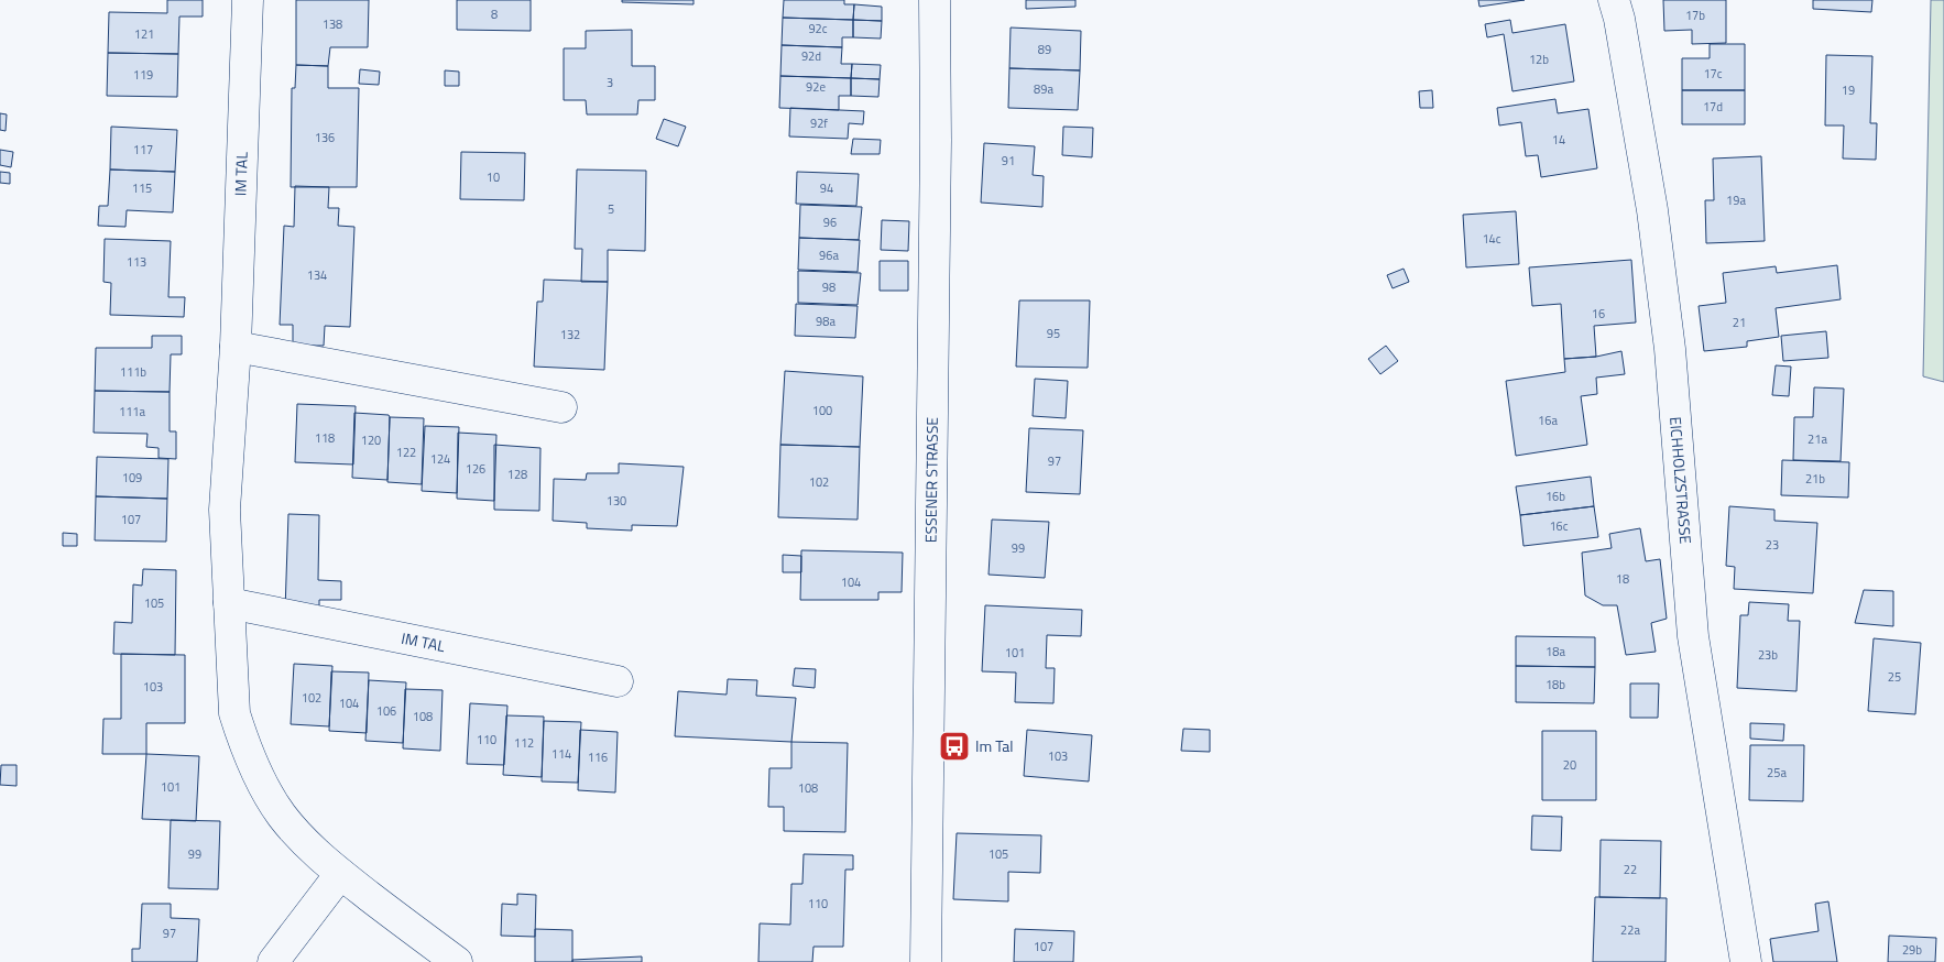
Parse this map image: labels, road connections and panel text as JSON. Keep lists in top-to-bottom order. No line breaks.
{"streets":{"street":["IM TAL","ESSENER STRASSE","EICHHOLZSTRASSE"]},"places":{"bus stop":["Im Tal"]},"house_numbers":["8","17b","138","92c","121","89","92d","12b","17c","119","3","92e","89a","19","17d","92f","136","14","117","91","10","115","94","19a","5","96","14c","96a","113","134","98","16","98a","21","95","132","111b","100","111a","16a","118","21a","120","122","124","97","126","128","109","21b","102","16b","130","107","16c","23","99","18","104","105","18a","101","23b","25","18b","103","102","104","106","108","110","112","114","103","116","20","25a","101","108","99","105","22","110","22a","97","107","29b"]}
